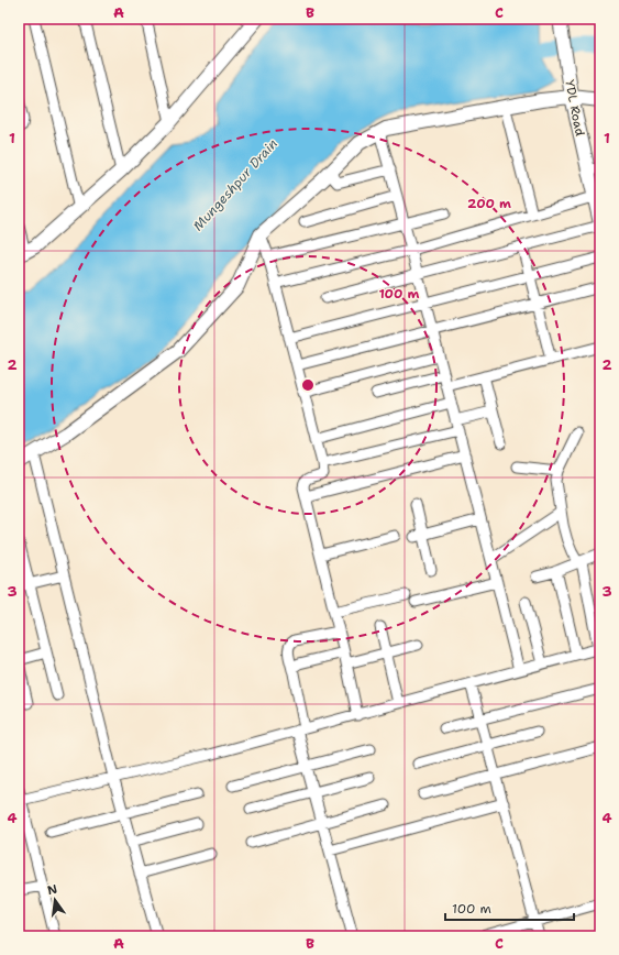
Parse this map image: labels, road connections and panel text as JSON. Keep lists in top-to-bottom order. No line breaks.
{"streets":{"street":["YDL Road"]},"water":["Mungeshpur Drain"],"scale_bar":"100 m","north":"top","grid":{"columns":["A","B","C"],"rows":["1","2","3","4"]},"rings":["200 m","100 m"]}
